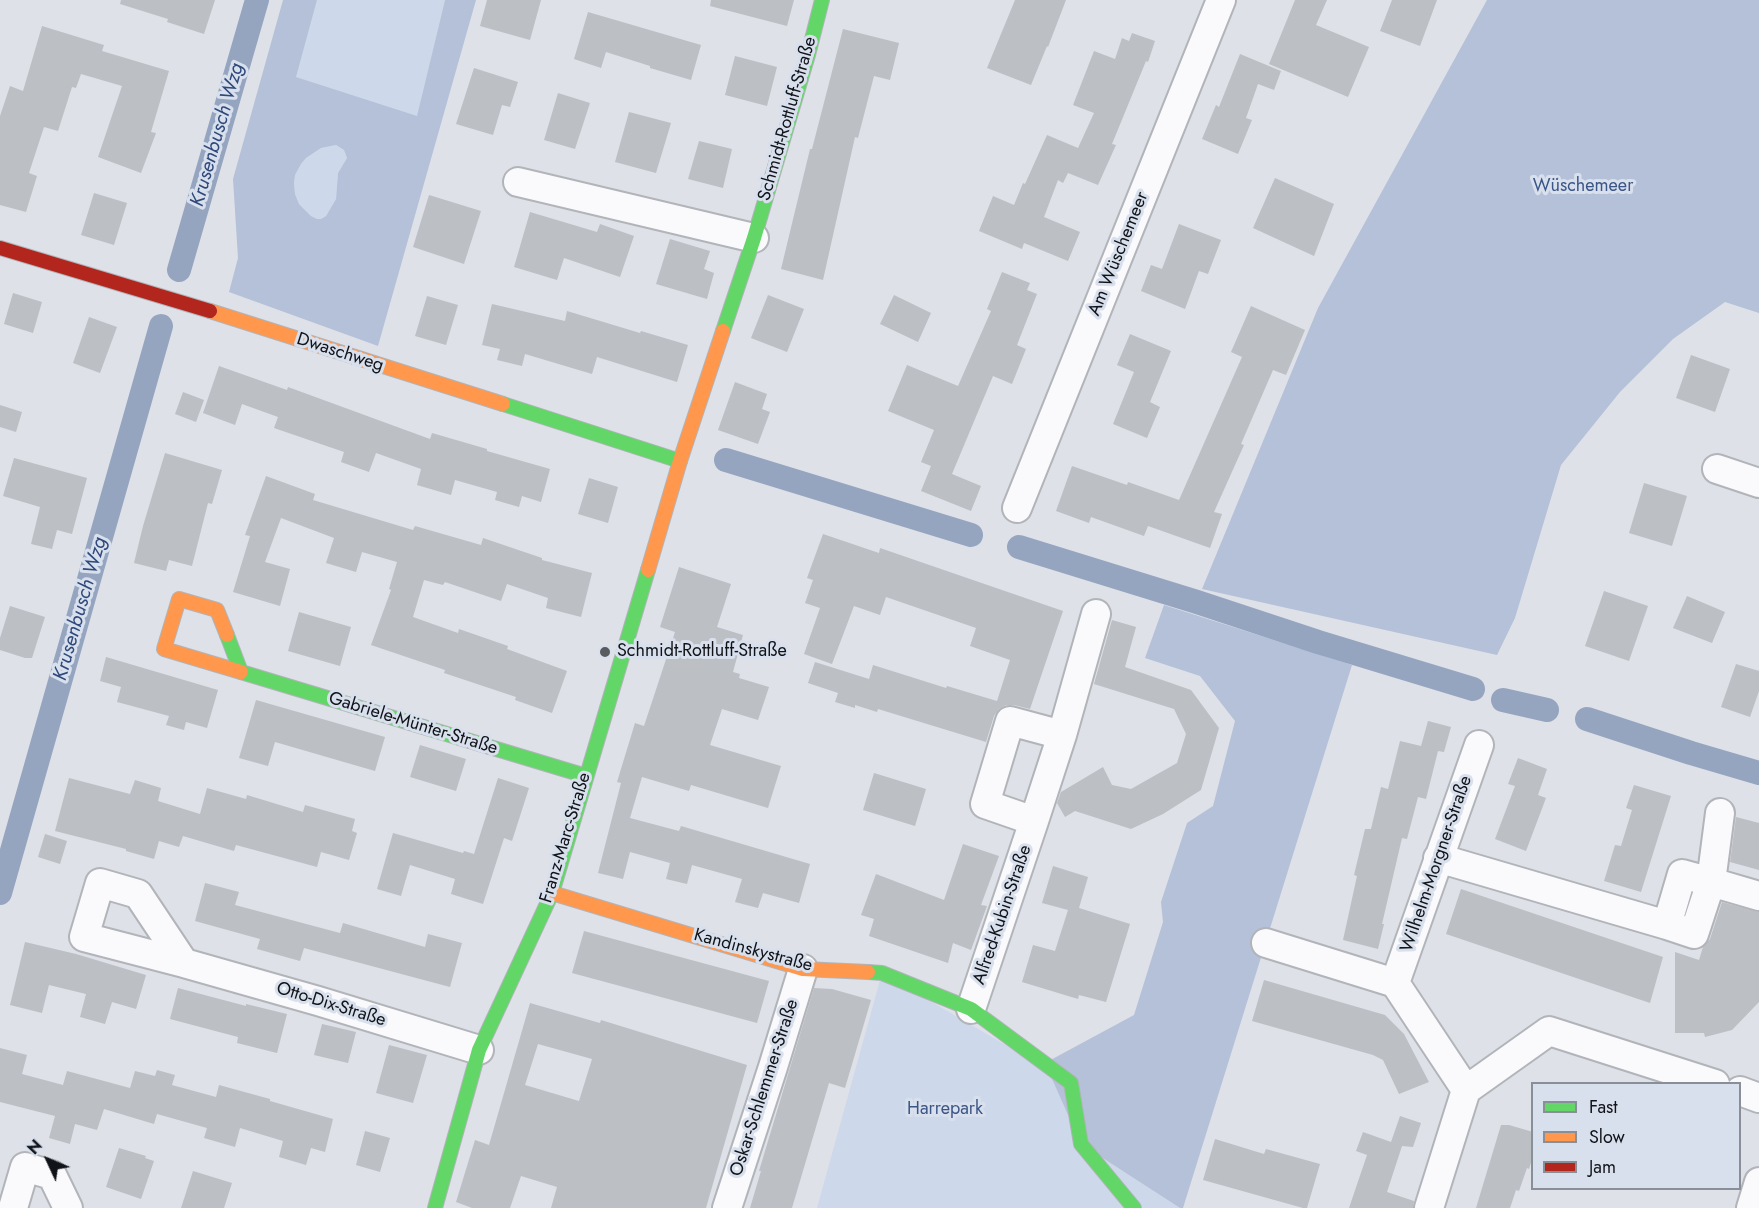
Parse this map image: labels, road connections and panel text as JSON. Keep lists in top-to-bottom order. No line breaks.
{"streets":{"street":["Schmidt-Rottluff-Straße","Am Wüschemeer","Dwaschweg","Gabriele-Münter-Straße","Franz-Marc-Straße","Wilhelm-Morgner-Straße","Alfred-Kubin-Straße","Kandinskystraße","Otto-Dix-Straße","Oskar-Schlemmer-Straße"]},"crossings":[["Schmidt-Rottluff-Straße","Dwaschweg"],["Schmidt-Rottluff-Straße","Franz-Marc-Straße"],["Dwaschweg","Franz-Marc-Straße"],["Gabriele-Münter-Straße","Franz-Marc-Straße"],["Franz-Marc-Straße","Kandinskystraße"],["Franz-Marc-Straße","Otto-Dix-Straße"],["Alfred-Kubin-Straße","Kandinskystraße"],["Kandinskystraße","Oskar-Schlemmer-Straße"]],"water":["Krusenbusch Wzg"],"parks":["Wüschemeer","Harrepark"],"places":["Schmidt-Rottluff-Straße"],"legend":["Fast","Slow","Jam"],"north":"top left"}
